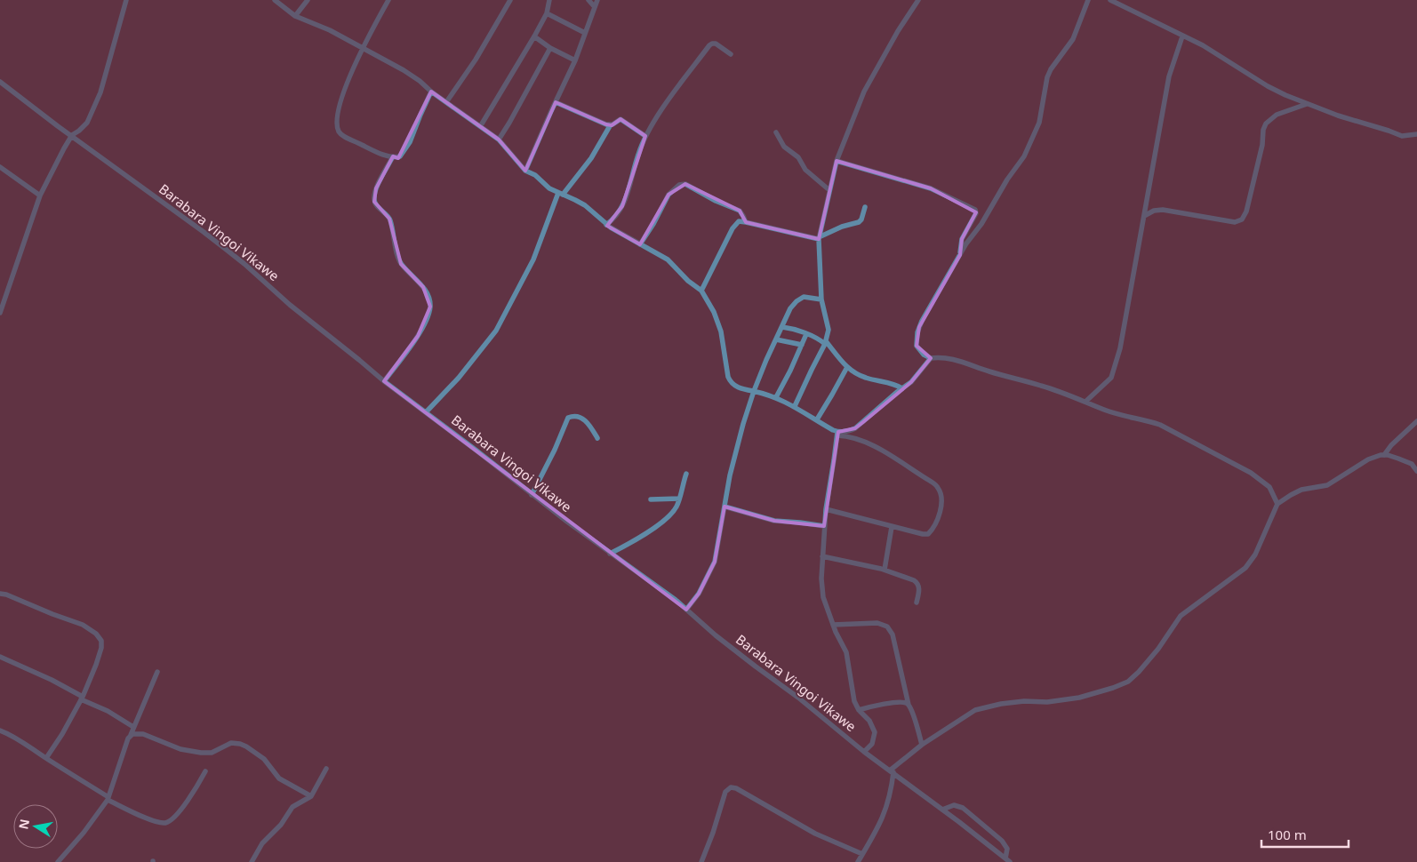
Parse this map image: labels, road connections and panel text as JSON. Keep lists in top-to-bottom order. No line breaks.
{"streets":{"street":["Barabara Vingoi Vikawe"]},"scale_bar":"100 m","north":"left"}
